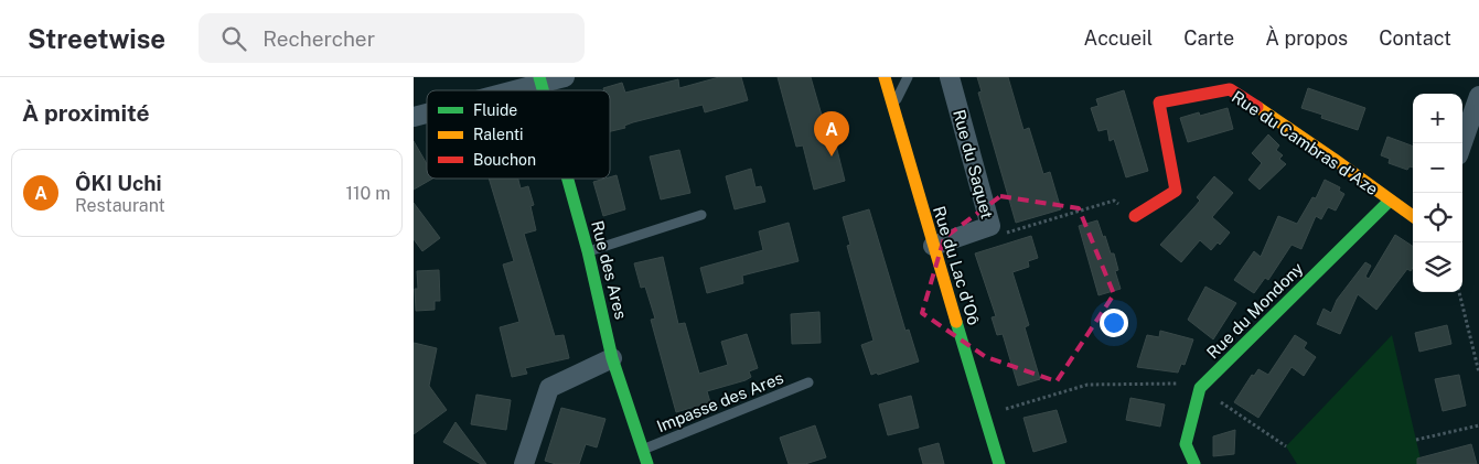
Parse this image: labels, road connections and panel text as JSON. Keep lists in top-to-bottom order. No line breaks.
{"streets":{"street":["Rue du Cambras d'Aze","Rue du Saquet","Rue du Lac d'Oô","Rue des Ares","Rue du Mondony"],"lane":["Impasse des Ares"]},"crossings":[["Rue du Cambras d'Aze","Rue du Mondony"],["Rue du Saquet","Rue du Lac d'Oô"],["Rue des Ares","Impasse des Ares"]],"legend":["Fluide","Ralenti","Bouchon"],"page":{"header":"Streetwise","search":"Rechercher","nav":["Accueil","Carte","À propos","Contact"],"heading":"À proximité","map_buttons":["+","−"],"pins":"A","list":[{"mark":"A","name":"ÔKI Uchi","note":"Restaurant","value":"110 m"}]}}
